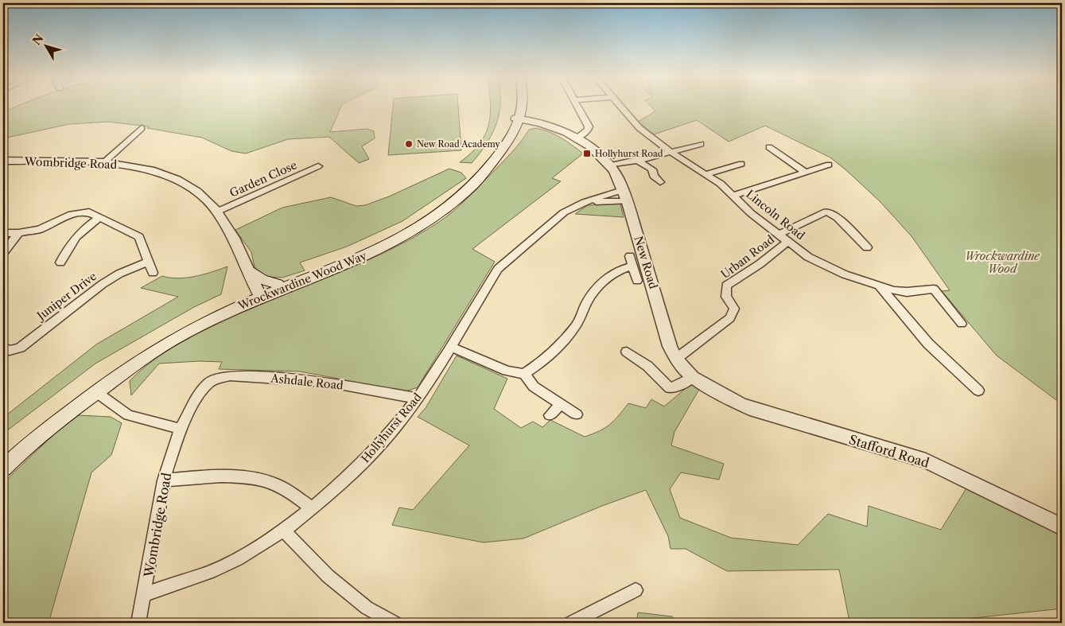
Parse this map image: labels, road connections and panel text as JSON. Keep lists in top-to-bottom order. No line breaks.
{"streets":{"main road":["Wrockwardine Wood Way"],"street":["Wombridge Road","Garden Close","Lincoln Road","Urban Road","New Road","Juniper Drive","Ashdale Road","Hollyhurst Road","Stafford Road"]},"crossings":[["Wombridge Road","Garden Close"],["Wombridge Road","Wrockwardine Wood Way"],["Wombridge Road","Ashdale Road"],["Wombridge Road","Hollyhurst Road"],["Lincoln Road","Urban Road"],["Urban Road","New Road"],["New Road","Wrockwardine Wood Way"],["New Road","Hollyhurst Road"],["New Road","Stafford Road"],["Ashdale Road","Hollyhurst Road"]],"parks":["Wrockwardine Wood"],"places":{"other":["New Road Academy"],"transit":["Hollyhurst Road"]},"north":"top left"}
